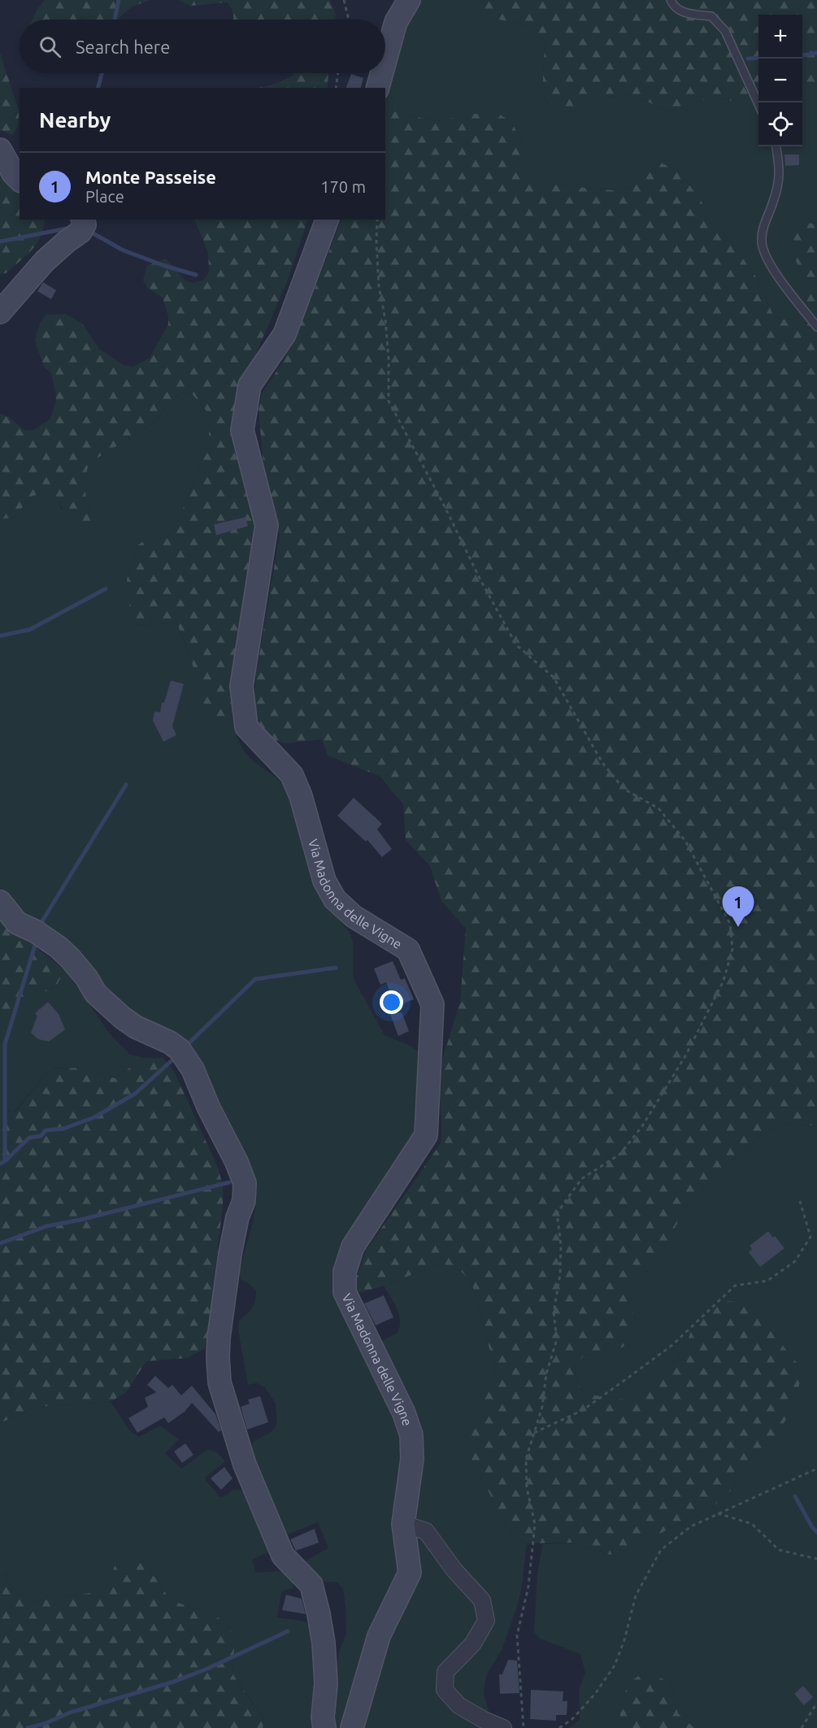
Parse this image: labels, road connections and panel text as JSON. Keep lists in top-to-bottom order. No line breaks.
{"streets":{"street":["Via Madonna delle Vigne"]},"page":{"map_buttons":["+","−"],"search":"Search here","heading":"Nearby","list":[{"mark":"1","name":"Monte Passeise","note":"Place","value":"170 m"}],"pins":"1"}}
